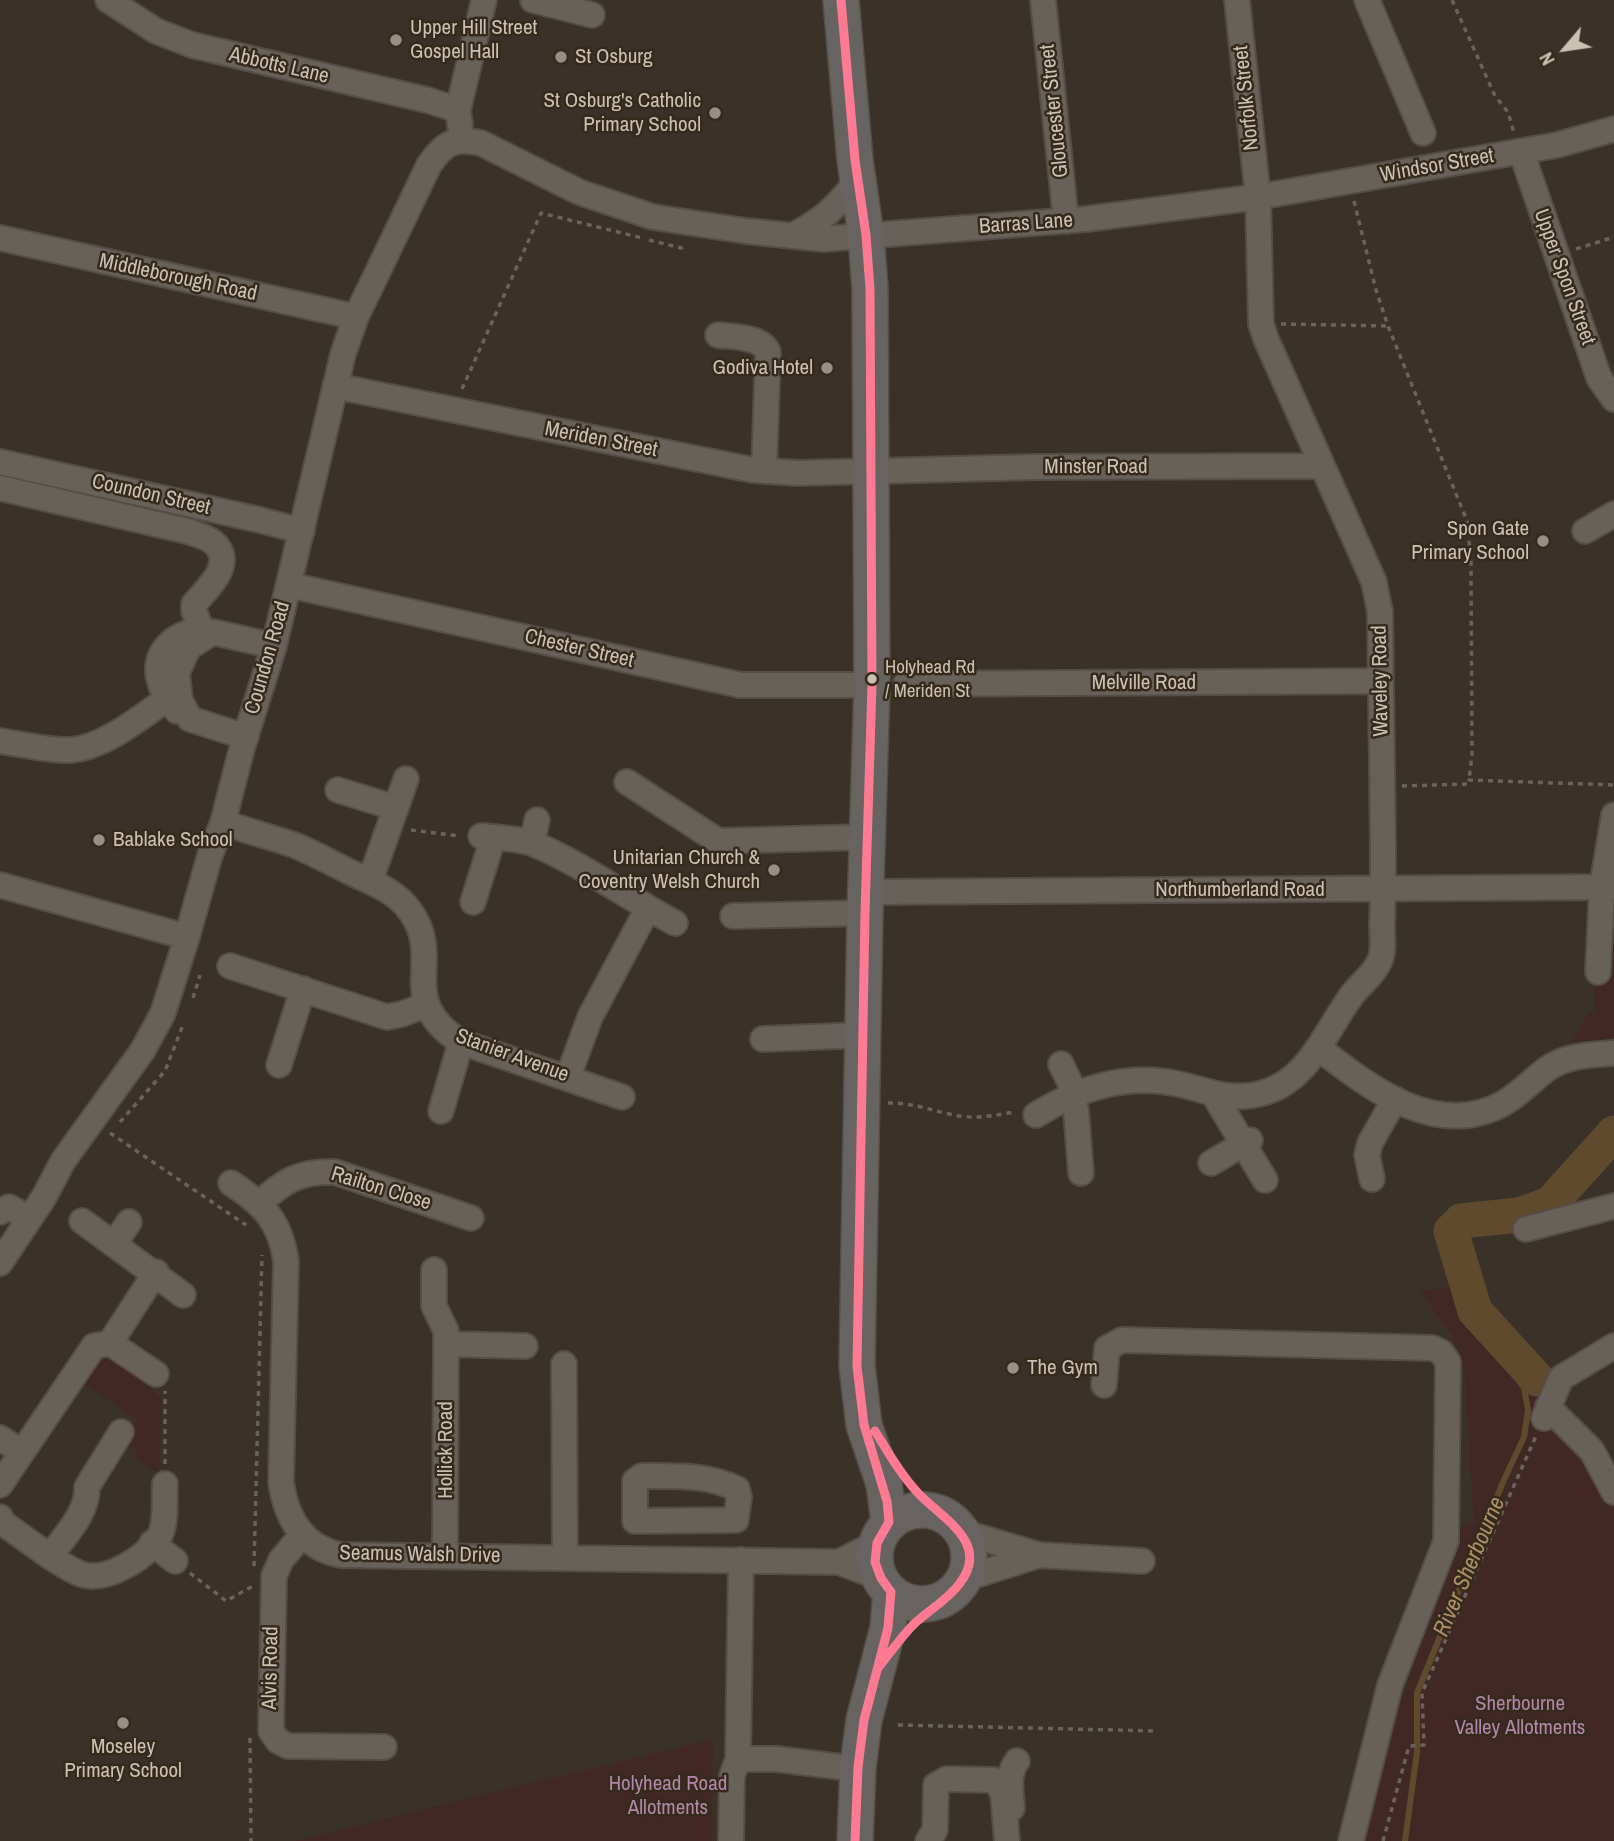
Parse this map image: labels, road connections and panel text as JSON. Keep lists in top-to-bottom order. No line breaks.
{"streets":{"street":["Abbotts Lane","Norfolk Street","Gloucester Street","Windsor Street","Barras Lane","Upper Spon Street","Middleborough Road","Meriden Street","Minster Road","Coundon Street","Chester Street","Coundon Road","Waveley Road","Melville Road","Northumberland Road","Stanier Avenue","Railton Close","Hollick Road","Seamus Walsh Drive","Alvis Road"]},"crossings":[["Norfolk Street","Windsor Street"],["Norfolk Street","Barras Lane"],["Norfolk Street","Waveley Road"],["Gloucester Street","Barras Lane"],["Windsor Street","Barras Lane"],["Windsor Street","Upper Spon Street"],["Windsor Street","Waveley Road"],["Barras Lane","Coundon Road"],["Barras Lane","Waveley Road"],["Middleborough Road","Coundon Road"],["Meriden Street","Minster Road"],["Meriden Street","Coundon Road"],["Minster Road","Waveley Road"],["Coundon Street","Coundon Road"],["Chester Street","Coundon Road"],["Chester Street","Melville Road"],["Waveley Road","Melville Road"],["Waveley Road","Northumberland Road"],["Hollick Road","Seamus Walsh Drive"],["Seamus Walsh Drive","Alvis Road"]],"water":["River Sherbourne"],"parks":["Sherbourne Valley Allotments","Holyhead Road Allotments"],"places":["Upper Hill Street Gospel Hall","St Osburg","St Osburg's Catholic Primary School","Godiva Hotel","Spon Gate Primary School","Holyhead Rd / Meriden St","Bablake School","Unitarian Church & Coventry Welsh Church","The Gym","Moseley Primary School"],"north":"bottom left"}
